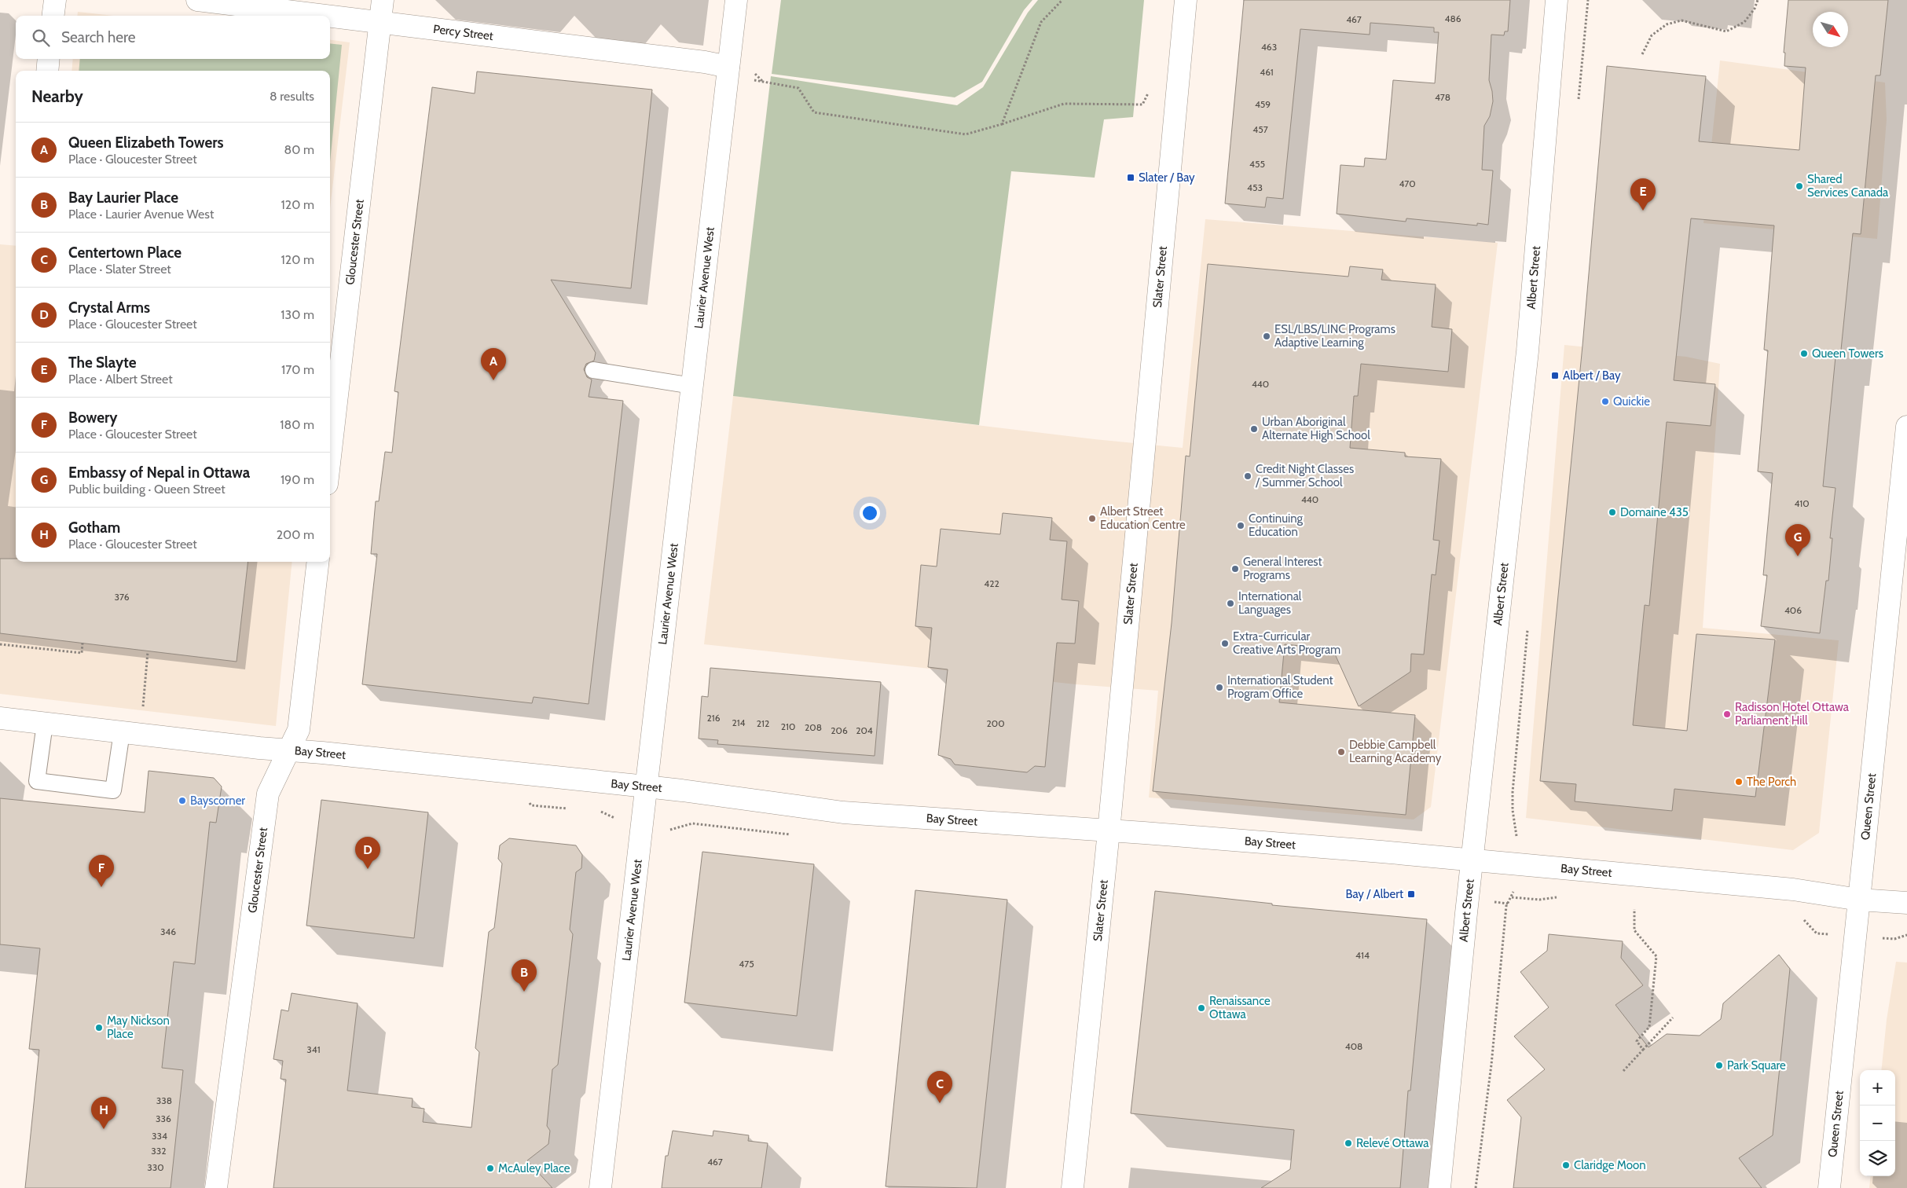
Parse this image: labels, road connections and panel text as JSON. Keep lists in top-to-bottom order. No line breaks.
{"streets":{"street":["Percy Street","Gloucester Street","Slater Street","Albert Street","Laurier Avenue West","Bay Street","Queen Street"]},"crossings":[["Percy Street","Gloucester Street"],["Percy Street","Laurier Avenue West"],["Gloucester Street","Bay Street"],["Slater Street","Bay Street"],["Albert Street","Bay Street"],["Laurier Avenue West","Bay Street"],["Bay Street","Queen Street"]],"places":{"transit":["Slater / Bay","Albert / Bay","Bay / Albert"],"other":["Shared Services Canada","ESL/LBS/LINC Programs Adaptive Learning","Queen Towers","Quickie","Urban Aboriginal Alternate High School","Credit Night Classes / Summer School","Domaine 435","Albert Street Education Centre","Continuing Education","General Interest Programs","International Languages","Extra-Curricular Creative Arts Program","International Student Program Office","Radisson Hotel Ottawa Parliament Hill","Debbie Campbell Learning Academy","The Porch","Bayscorner","Renaissance Ottawa","May Nickson Place","Park Square","Relevé Ottawa","Claridge Moon","McAuley Place"]},"house_numbers":["486","467","463","461","478","459","457","455","470","453","440","440","410","422","376","406","216","214","212","200","210","208","206","204","346","414","475","408","341","338","336","334","332","467","330"],"north":"bottom right","page":{"search":"Search here","heading":["Nearby","8 results"],"list":[{"mark":"A","name":"Queen Elizabeth Towers","note":"Place · Gloucester Street","value":"80 m"},{"mark":"B","name":"Bay Laurier Place","note":"Place · Laurier Avenue West","value":"120 m"},{"mark":"C","name":"Centertown Place","note":"Place · Slater Street","value":"120 m"},{"mark":"D","name":"Crystal Arms","note":"Place · Gloucester Street","value":"130 m"},{"mark":"E","name":"The Slayte","note":"Place · Albert Street","value":"170 m"},{"mark":"F","name":"Bowery","note":"Place · Gloucester Street","value":"180 m"},{"mark":"G","name":"Embassy of Nepal in Ottawa","note":"Public building · Queen Street","value":"190 m"},{"mark":"H","name":"Gotham","note":"Place · Gloucester Street","value":"200 m"}],"pins":["E","A","G","D","F","B","C","H"],"map_buttons":["+","−"]}}
